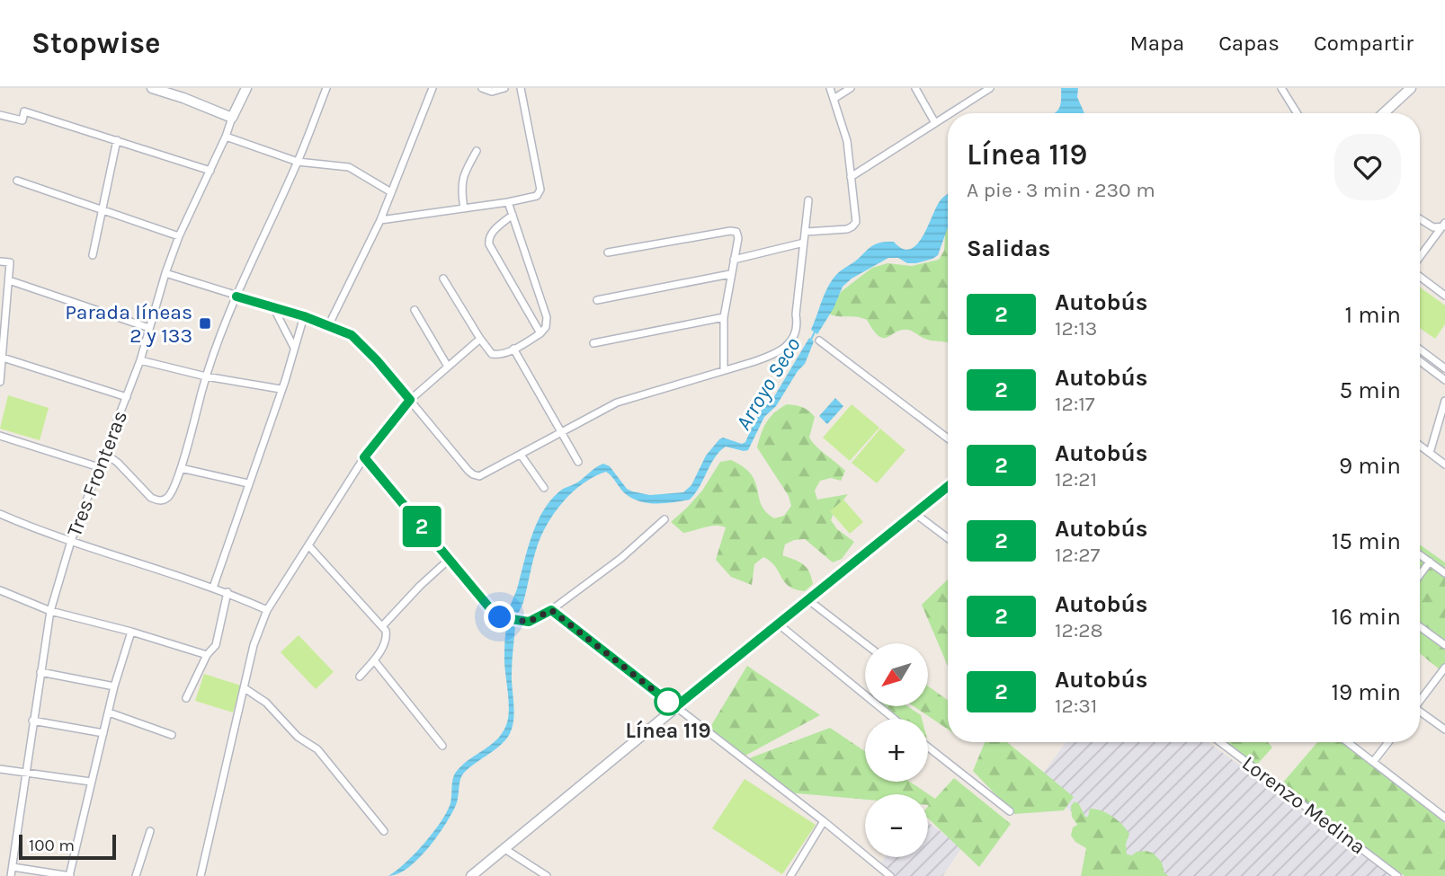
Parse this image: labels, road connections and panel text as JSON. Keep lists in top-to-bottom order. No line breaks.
{"streets":{"street":["Tres Fronteras","Lorenzo Medina"]},"water":["Arroyo Seco"],"places":{"transit":["Parada líneas 2 y 133"],"other":["Línea 119"]},"lines":["bus line 2"],"scale_bar":"100 m","north":"bottom left","page":{"header":"Stopwise","nav":["Mapa","Capas","Compartir"],"on_map":"2","heading":[["Línea 119","A pie · 3 min · 230 m"],"Salidas"],"list":[{"mark":"2","name":"Autobús","note":"12:13","value":"1 min"},{"mark":"2","name":"Autobús","note":"12:17","value":"5 min"},{"mark":"2","name":"Autobús","note":"12:21","value":"9 min"},{"mark":"2","name":"Autobús","note":"12:27","value":"15 min"},{"mark":"2","name":"Autobús","note":"12:28","value":"16 min"},{"mark":"2","name":"Autobús","note":"12:31","value":"19 min"}],"map_buttons":["+","−"],"scale":"100 m"}}
